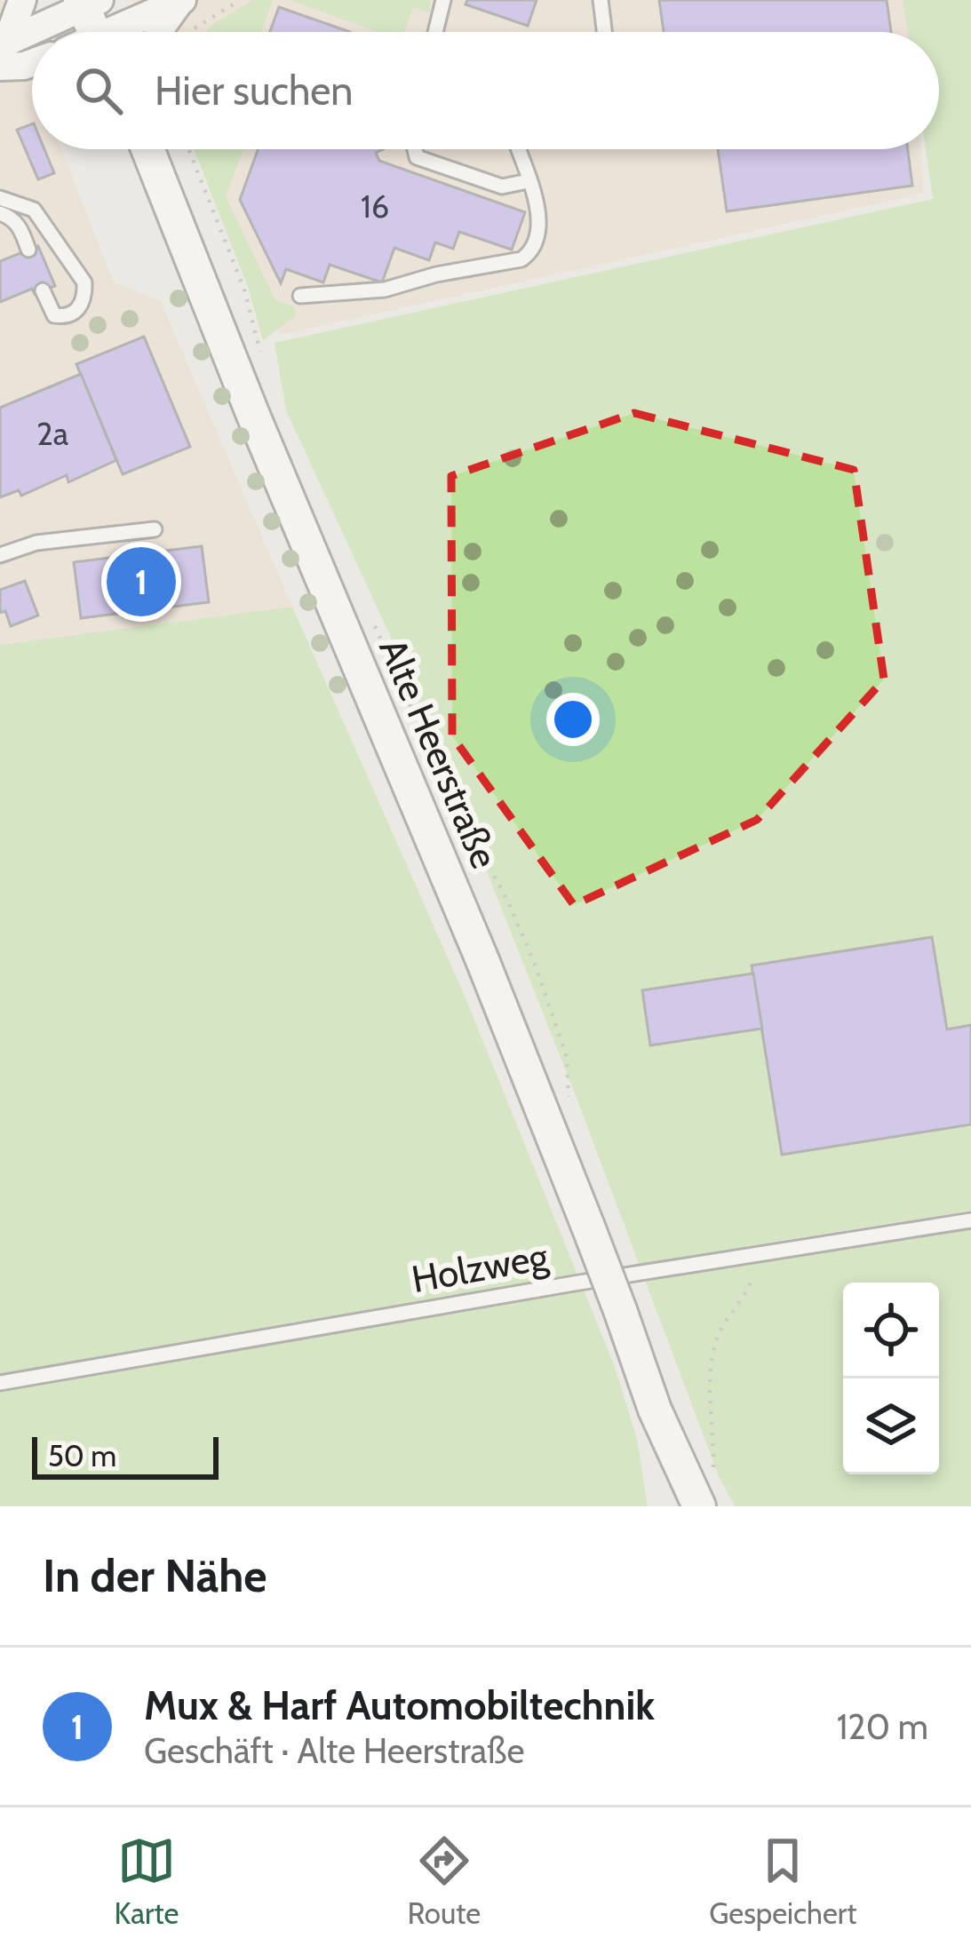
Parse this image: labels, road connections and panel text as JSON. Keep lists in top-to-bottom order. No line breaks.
{"streets":{"street":["Alte Heerstraße"],"lane":["Holzweg"]},"house_numbers":["16","2a"],"scale_bar":"50 m","page":{"search":"Hier suchen","pins":"1","scale":"50 m","heading":"In der Nähe","list":[{"mark":"1","name":"Mux & Harf Automobiltechnik","note":"Geschäft · Alte Heerstraße","value":"120 m"}],"nav":["Karte","Route","Gespeichert"]}}
